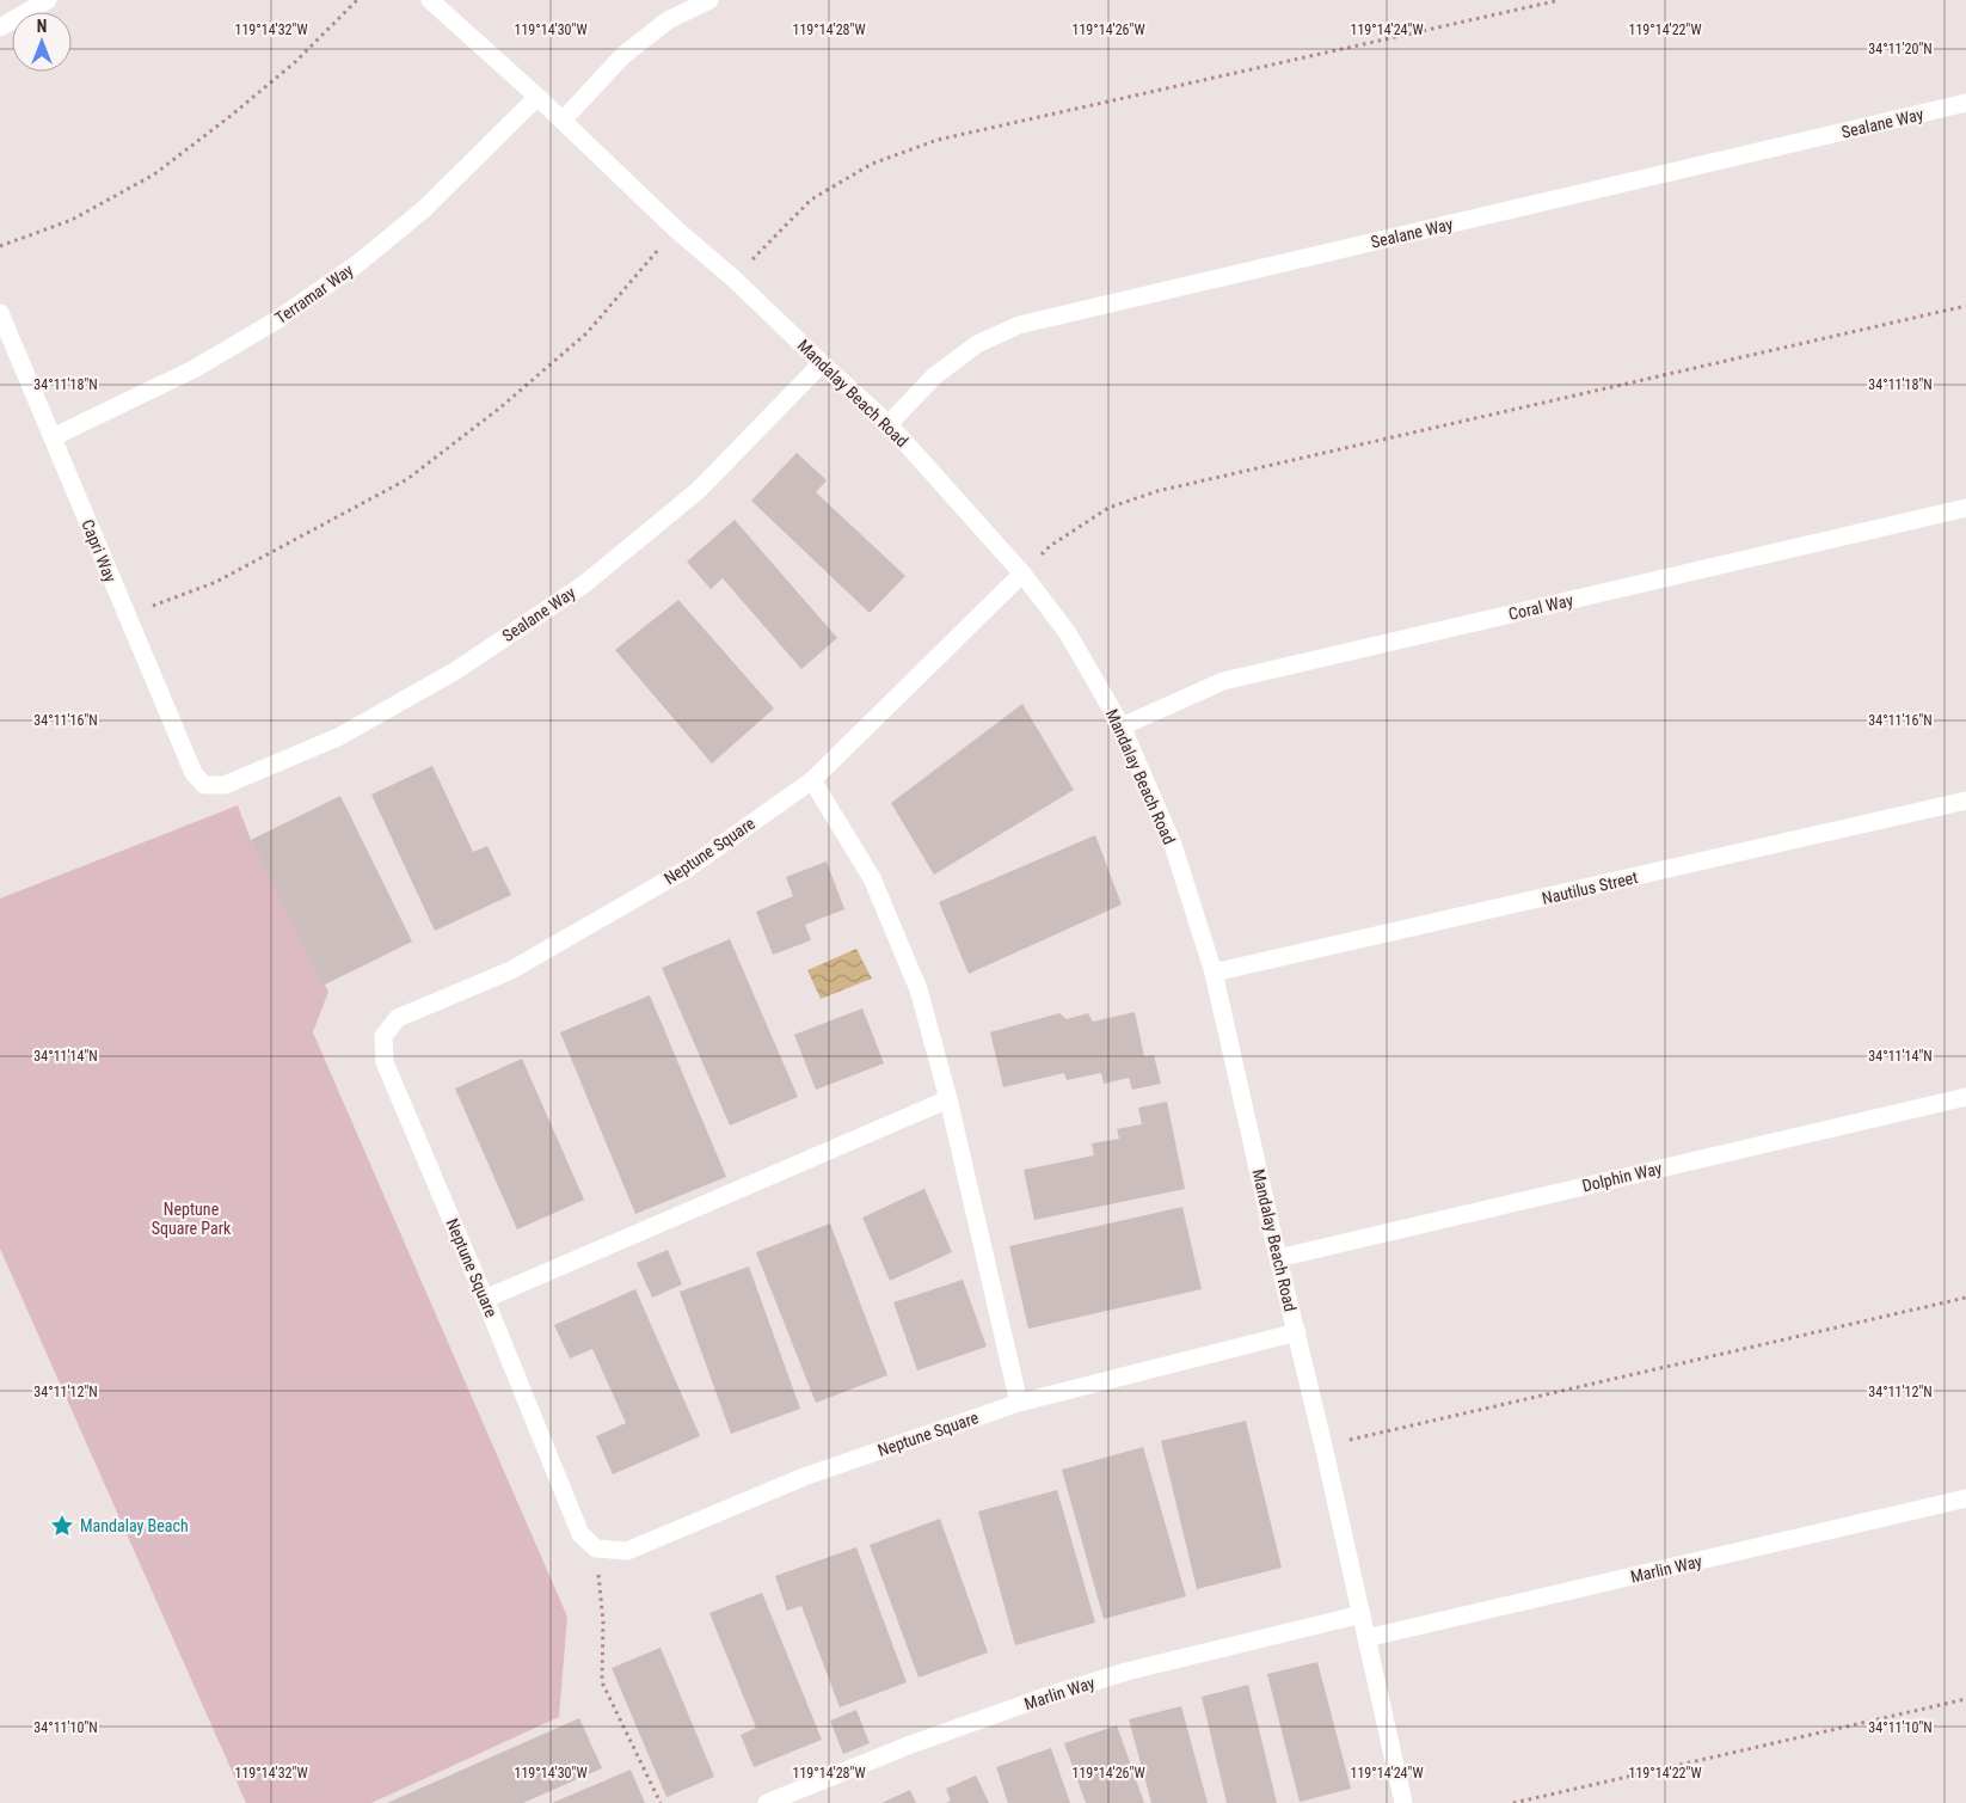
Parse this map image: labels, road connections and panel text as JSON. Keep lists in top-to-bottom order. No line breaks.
{"streets":{"street":["Sealane Way","Terramar Way","Mandalay Beach Road","Capri Way","Coral Way","Neptune Square","Nautilus Street","Dolphin Way","Marlin Way"]},"crossings":[["Sealane Way","Mandalay Beach Road"],["Sealane Way","Capri Way"],["Terramar Way","Mandalay Beach Road"],["Terramar Way","Capri Way"],["Mandalay Beach Road","Coral Way"],["Mandalay Beach Road","Neptune Square"],["Mandalay Beach Road","Nautilus Street"],["Mandalay Beach Road","Dolphin Way"],["Mandalay Beach Road","Marlin Way"]],"parks":["Neptune Square Park"],"places":{"place":["Mandalay Beach"]},"north":"top","coordinates":["119°14'32\"W","119°14'30\"W","119°14'28\"W","119°14'26\"W","119°14'24\"W","119°14'22\"W","34°11'20\"N","34°11'18\"N","34°11'16\"N","34°11'14\"N","34°11'12\"N","34°11'10\"N"]}
